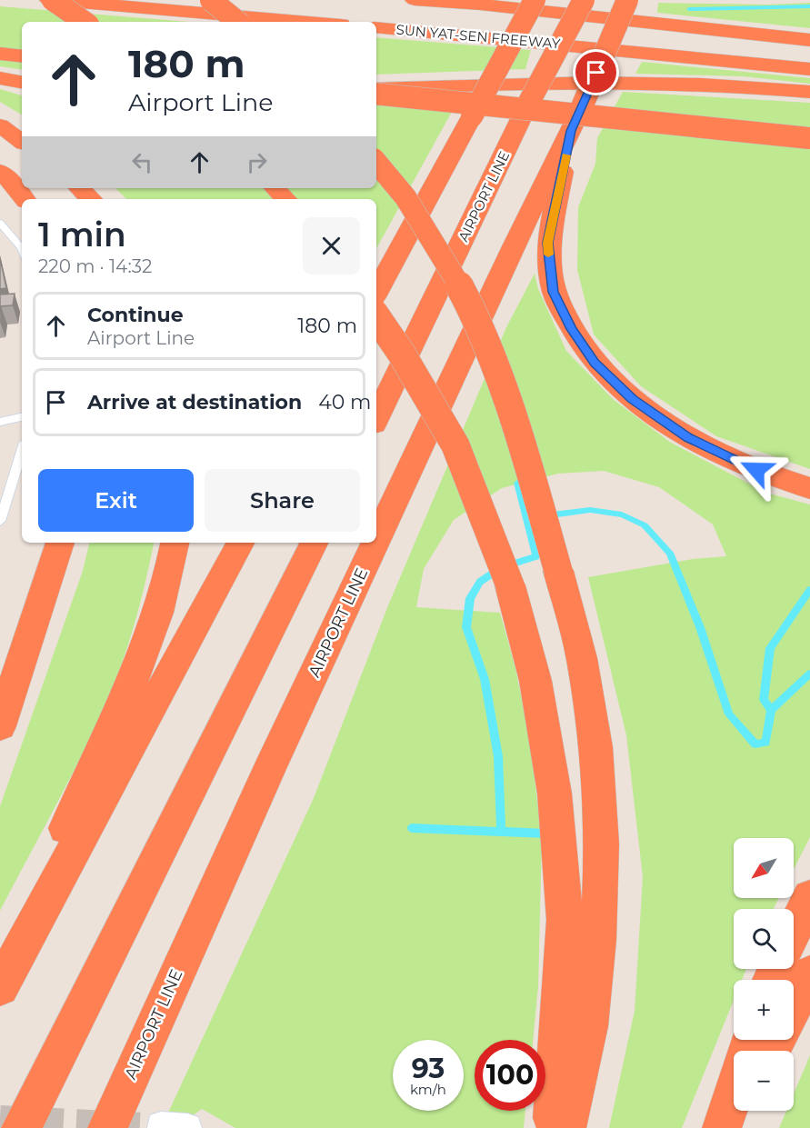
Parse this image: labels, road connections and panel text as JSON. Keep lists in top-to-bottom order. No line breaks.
{"streets":{"highway":["SUN YAT-SEN FREEWAY","AIRPORT LINE"]},"north":"bottom left","page":{"turn":["180 m","Airport Line"],"heading":["1 min","220 m · 14:32"],"list":[{"name":"Continue","note":"Airport Line","value":"180 m"},{"name":"Arrive at destination","value":"40 m"}],"buttons":["Exit","Share"],"map_buttons":["+","−"],"speed":"93 km/h","limit":"100"}}
